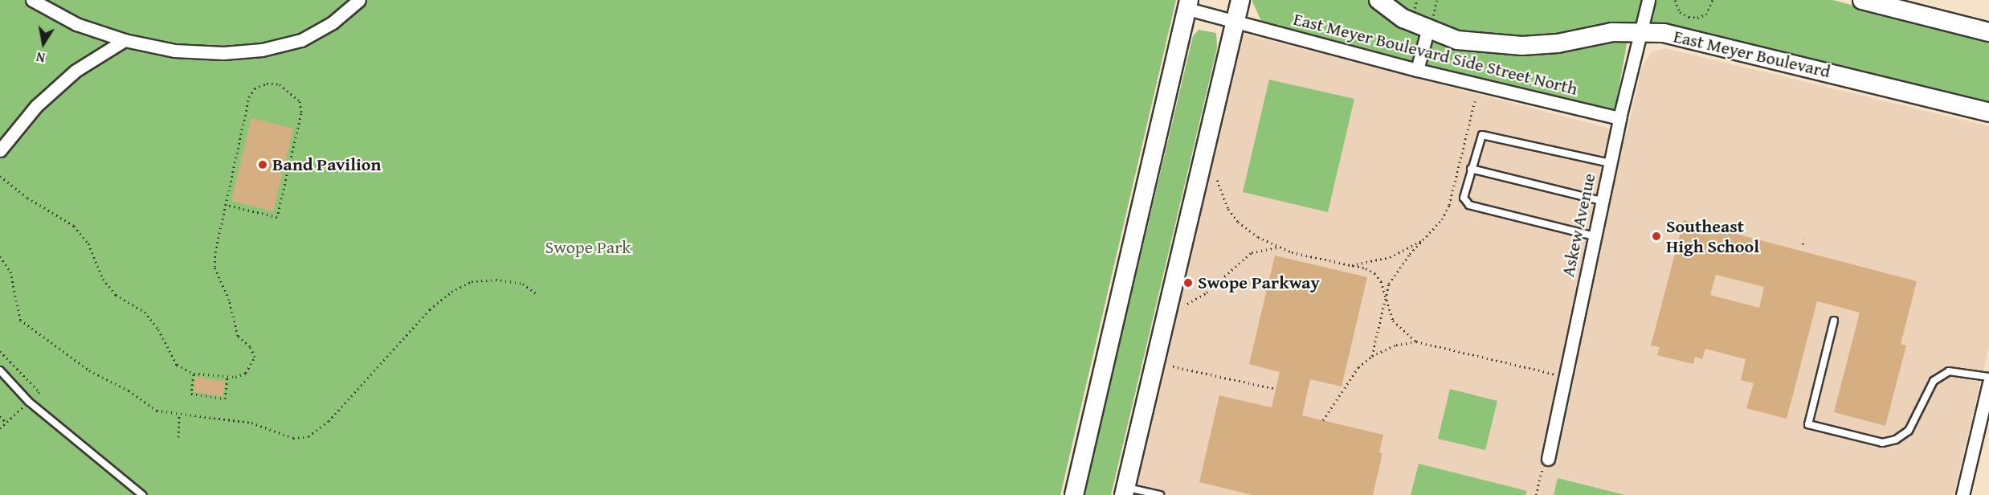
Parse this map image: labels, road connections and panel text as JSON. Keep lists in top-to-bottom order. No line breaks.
{"streets":{"main road":["East Meyer Boulevard"],"street":["East Meyer Boulevard Side Street North","Askew Avenue"]},"crossings":[["East Meyer Boulevard Side Street North","Askew Avenue"],["East Meyer Boulevard","Askew Avenue"]],"parks":["Swope Park"],"places":["Band Pavilion","Southeast High School","Swope Parkway"],"north":"bottom"}
